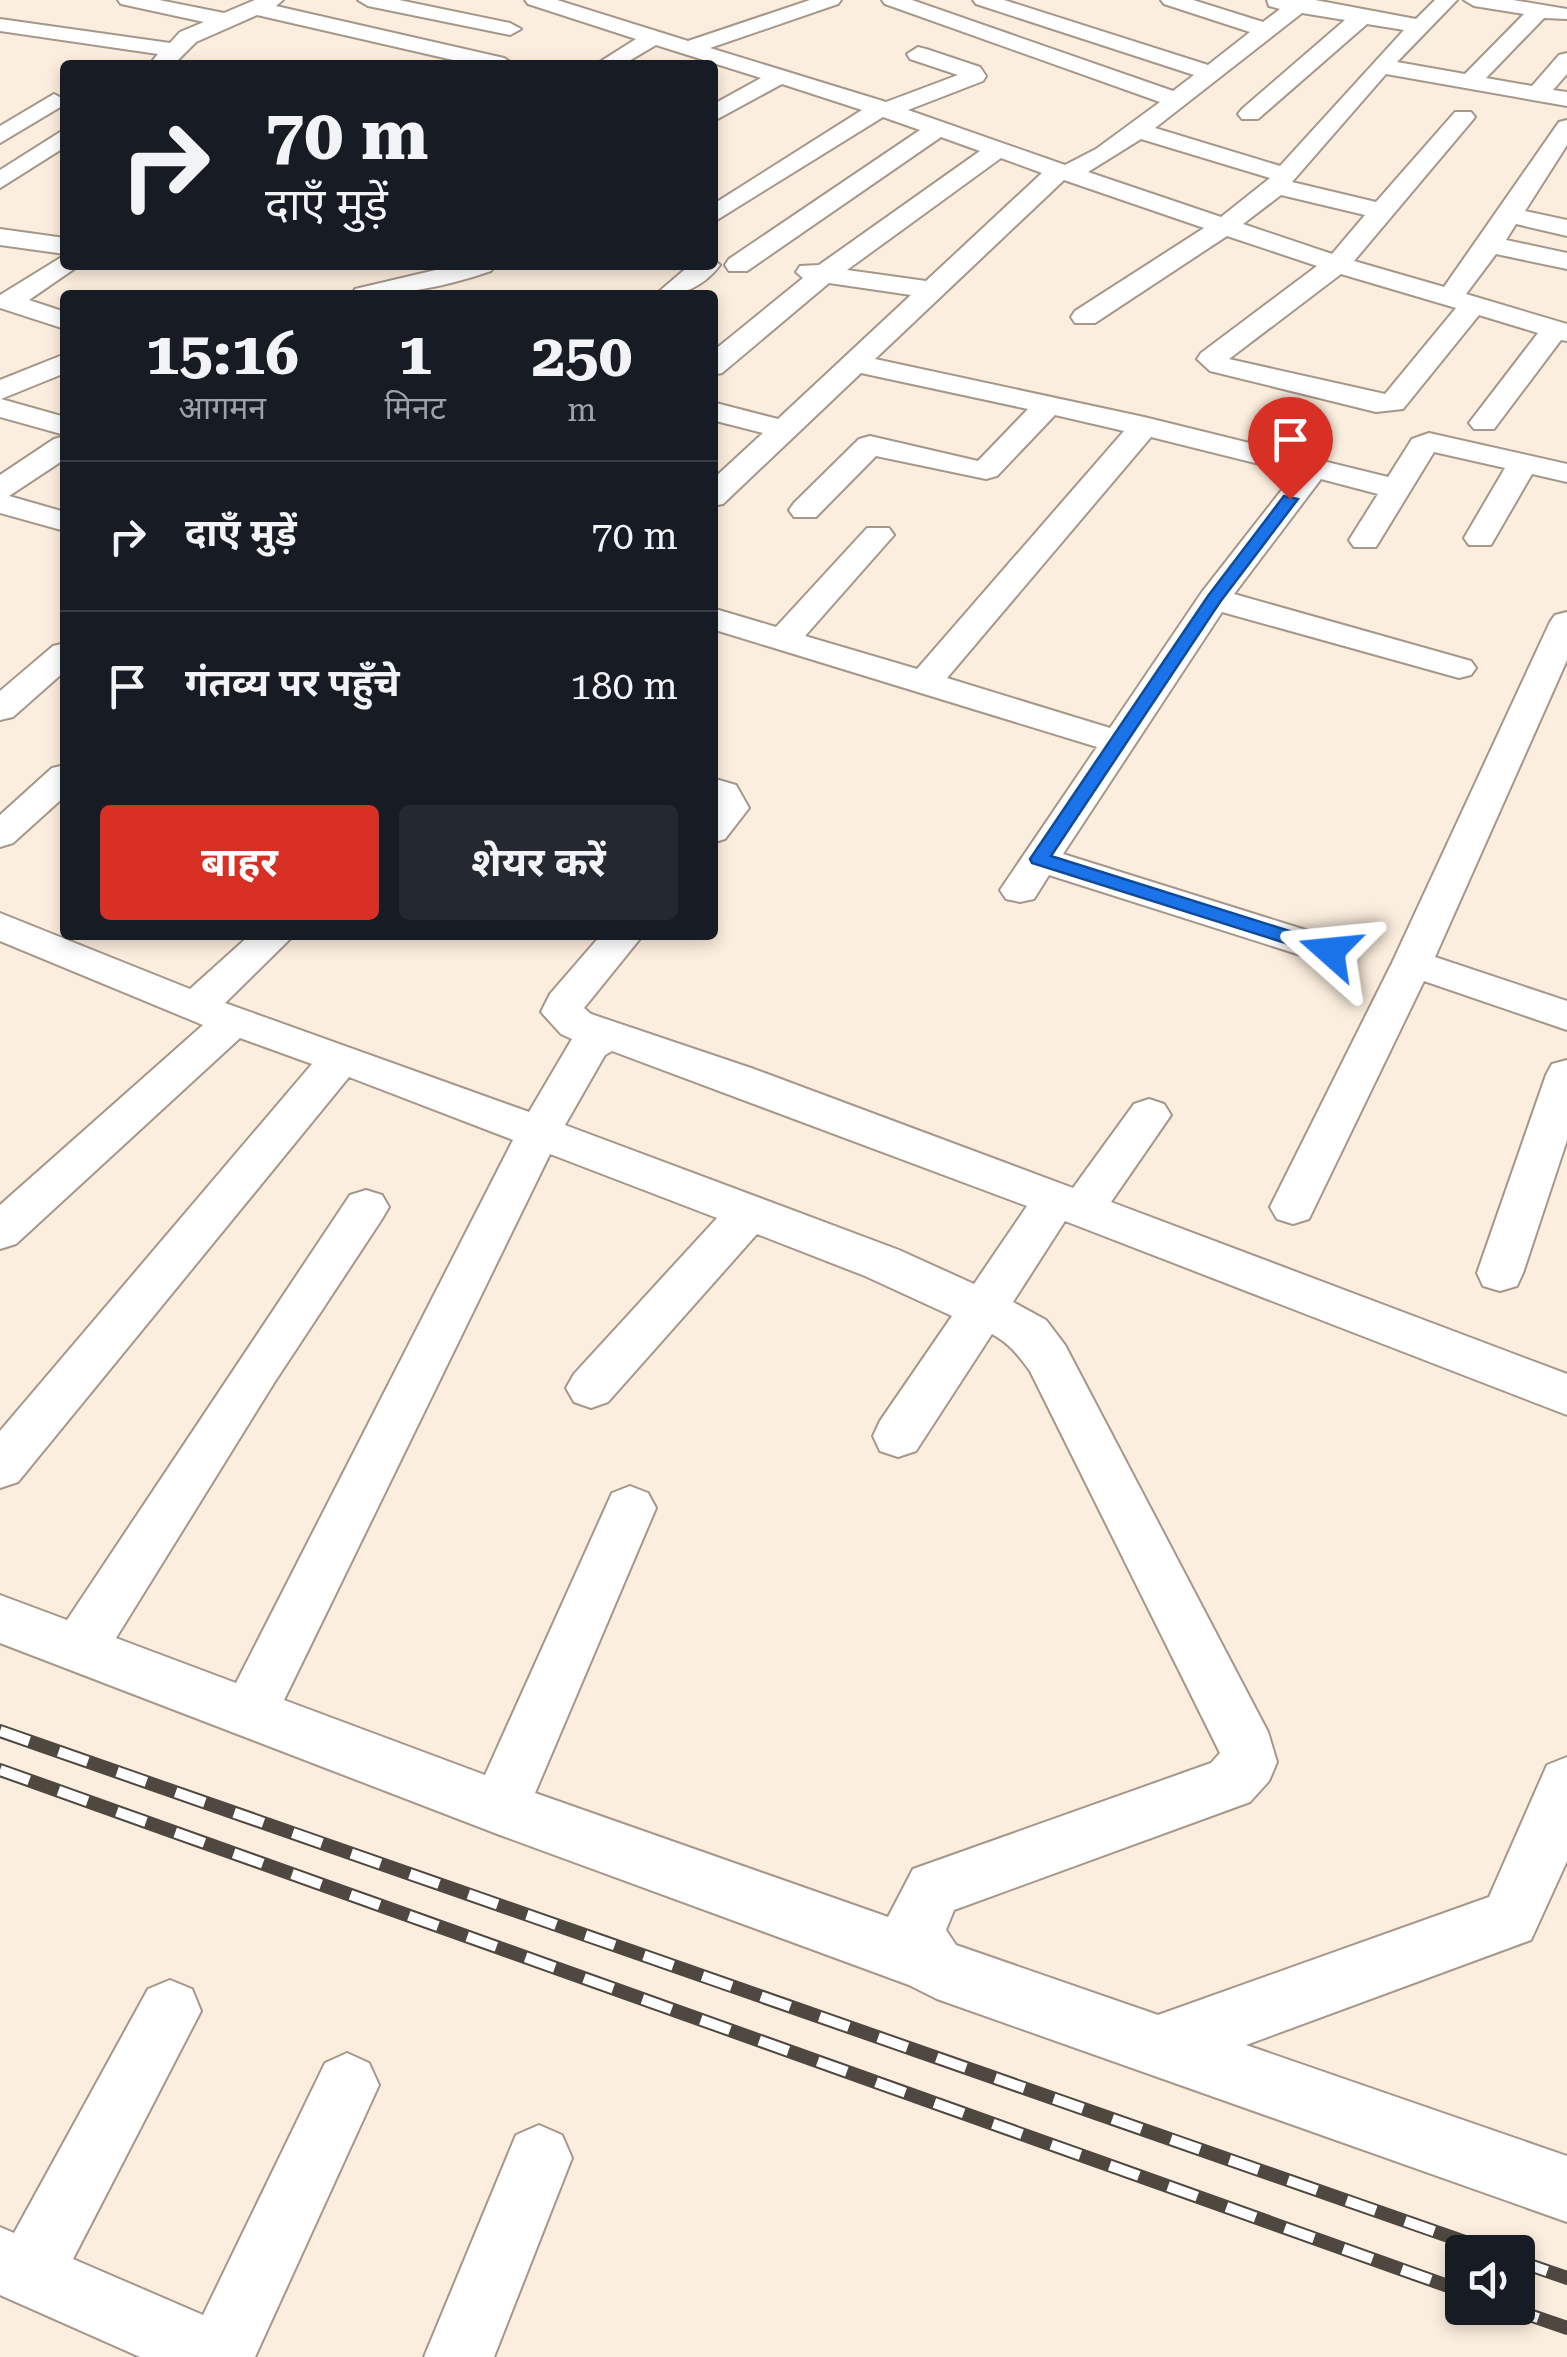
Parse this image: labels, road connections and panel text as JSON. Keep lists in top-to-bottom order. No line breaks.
{"page":{"turn":["70 m","दाएँ मुड़ें"],"eta":["15:16","आगमन","1","मिनट","250","m"],"list":[{"name":"दाएँ मुड़ें","value":"70 m"},{"name":"गंतव्य पर पहुँचे","value":"180 m"}],"buttons":["बाहर","शेयर करें"]}}
